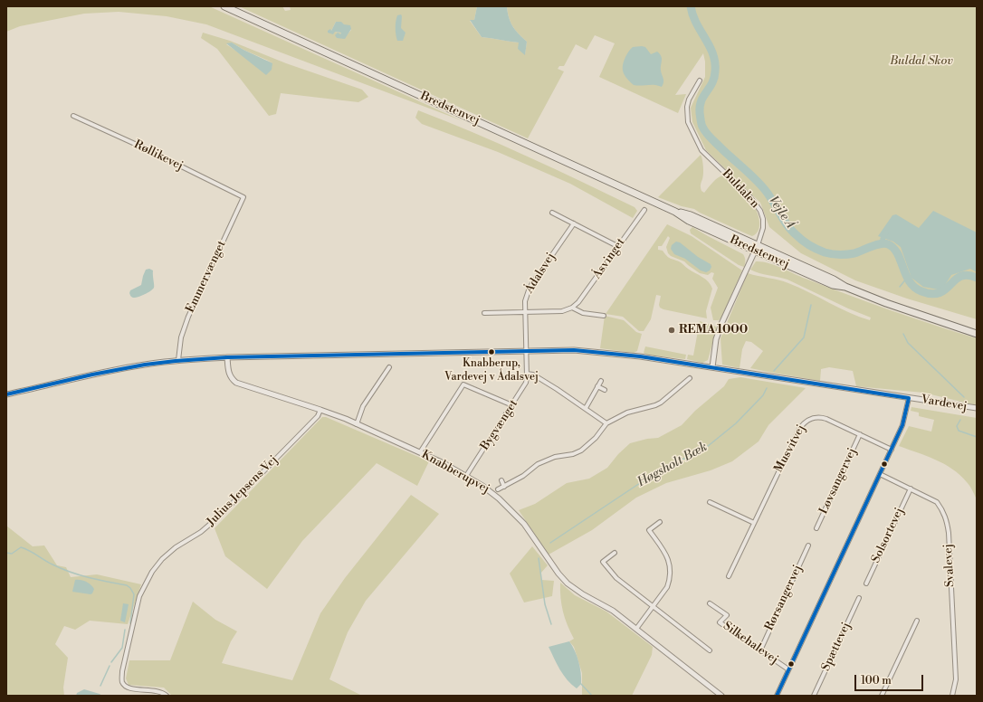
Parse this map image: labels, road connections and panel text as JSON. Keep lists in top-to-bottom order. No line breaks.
{"streets":{"highway":["Bredstenvej"],"street":["Røllikevej","Buldalen","Åsvinget","Ådalsvej","Emmervænget","Vardevej","Bygvænget","Musvitvej","Knabberupvej","Løvsangervej","Julius Jepsens Vej","Solsortevej","Svalevej","Rørsangervej","Silkehalevej","Spættevej"]},"crossings":[["Bredstenvej","Buldalen"],["Røllikevej","Emmervænget"],["Buldalen","Vardevej"],["Ådalsvej","Vardevej"],["Ådalsvej","Bygvænget"],["Emmervænget","Vardevej"],["Vardevej","Bygvænget"],["Vardevej","Knabberupvej"],["Bygvænget","Knabberupvej"],["Musvitvej","Løvsangervej"],["Knabberupvej","Julius Jepsens Vej"],["Solsortevej","Svalevej"],["Rørsangervej","Silkehalevej"]],"water":["Vejle Å","Høgsholt Bæk"],"parks":["Buldal Skov"],"places":["REMA 1000","Knabberup, Vardevej v Ådalsvej"],"scale_bar":"100 m"}
